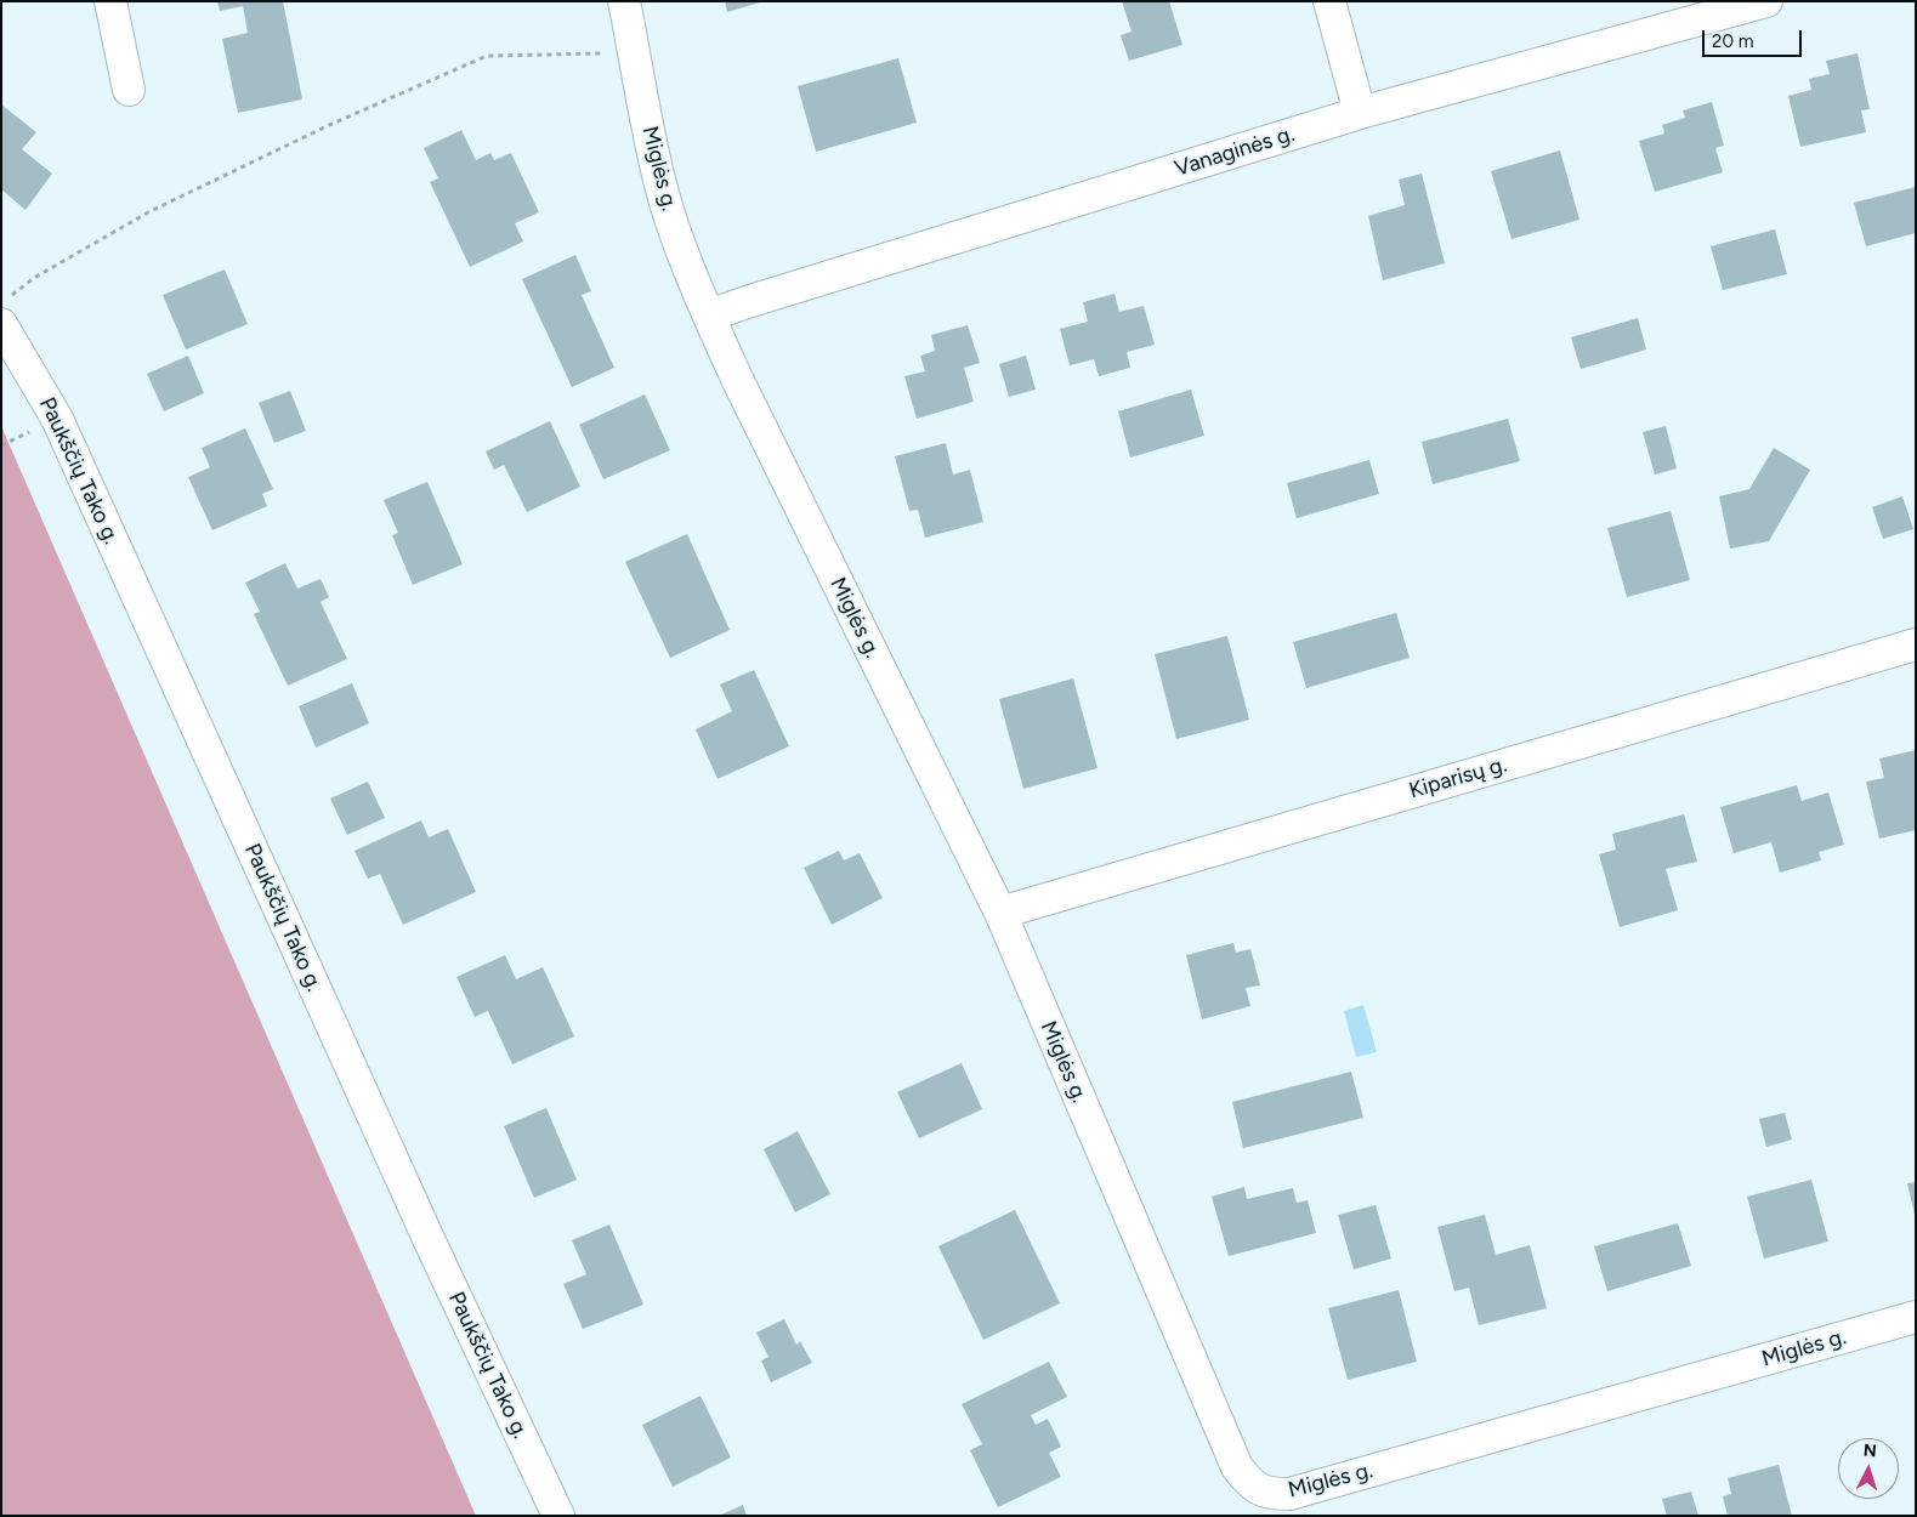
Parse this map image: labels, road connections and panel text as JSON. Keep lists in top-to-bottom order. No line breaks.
{"streets":{"street":["Vanaginės g.","Miglės g.","Paukščių Tako g.","Kiparisų g."]},"crossings":[["Vanaginės g.","Miglės g."],["Miglės g.","Kiparisų g."]],"scale_bar":"20 m","north":"top"}
